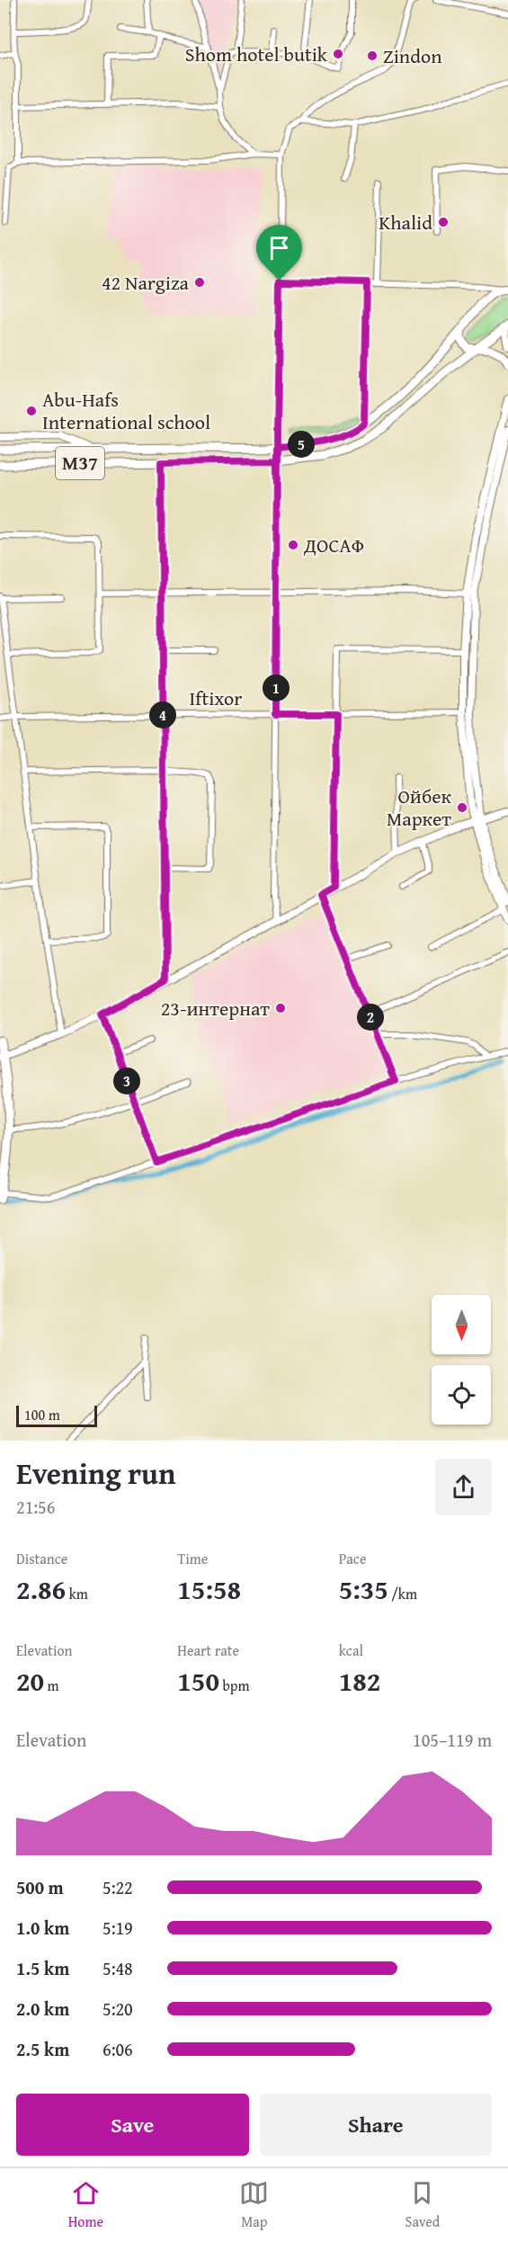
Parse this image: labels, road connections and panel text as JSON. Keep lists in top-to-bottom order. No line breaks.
{"streets":{"main road":["M37"],"street":["Iftixor"]},"places":["Shom hotel butik","Zindon","Khalid","42 Nargiza","Abu-Hafs International school","ДОСАФ","Ойбек Маркет","23-интернат"],"scale_bar":"100 m","north":"bottom","page":{"pins":["5","1","4","2","3"],"scale":"100 m","heading":["Evening run","21:56"],"stats":[["Distance","2.86 km"],["Time","15:58"],["Pace","5:35 /km"],["Elevation","20 m"],["Heart rate","150 bpm"],["kcal","182"]],"chart":["Elevation","105–119 m"],"list":[{"name":"500 m","note":"5:22"},{"name":"1.0 km","note":"5:19"},{"name":"1.5 km","note":"5:48"},{"name":"2.0 km","note":"5:20"},{"name":"2.5 km","note":"6:06"}],"buttons":["Save","Share"],"tabs":["Home","Map","Saved"]}}
